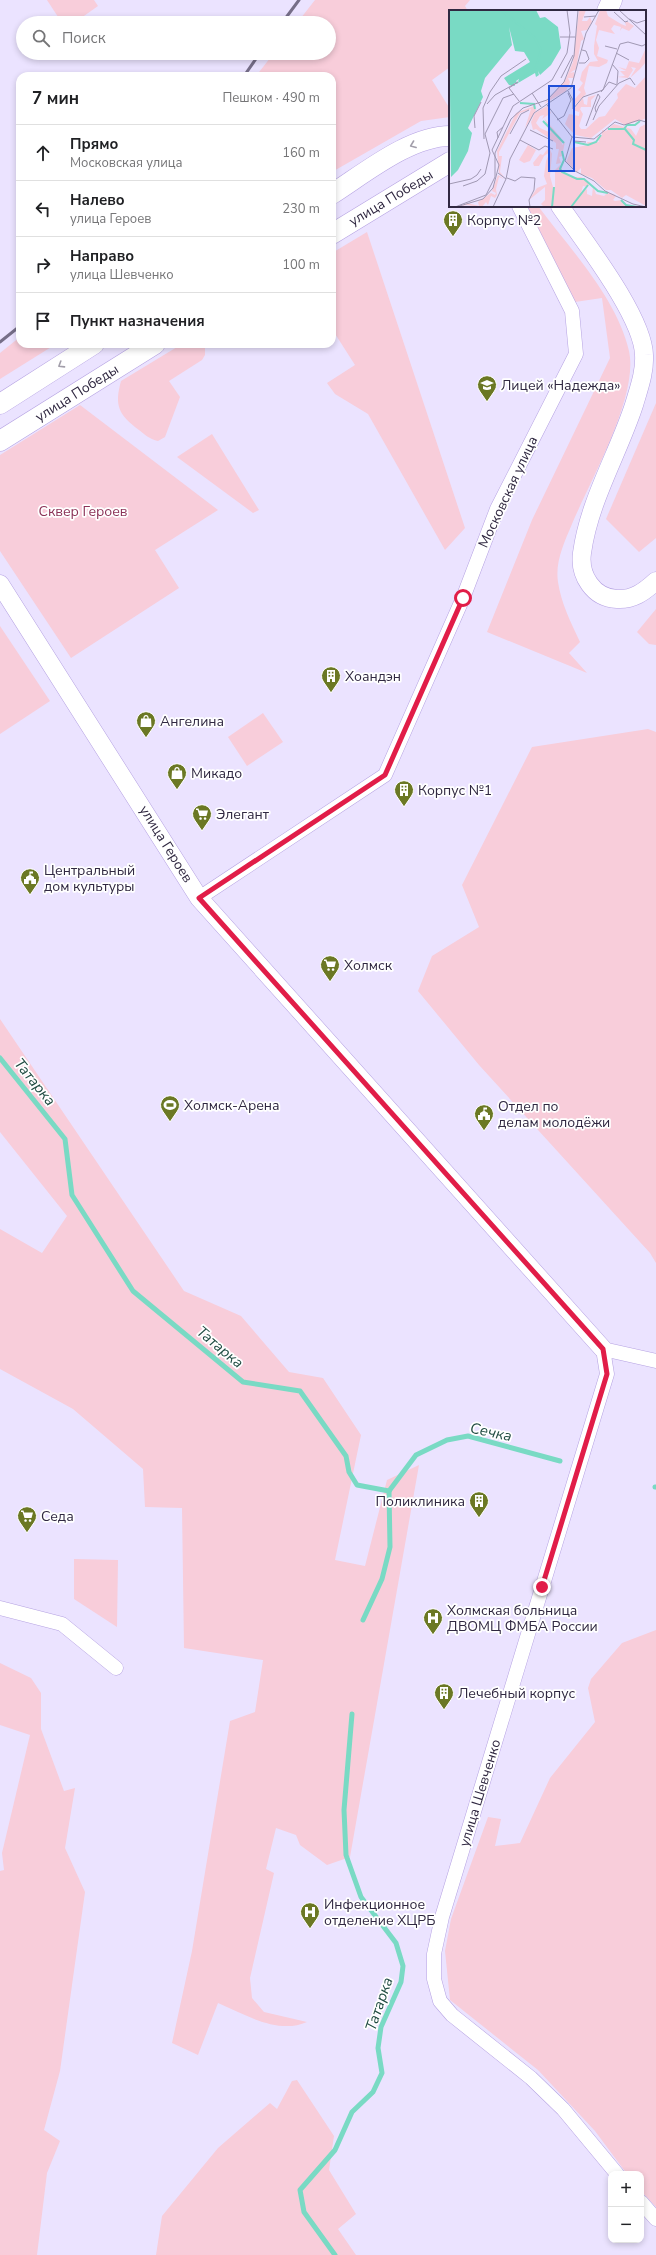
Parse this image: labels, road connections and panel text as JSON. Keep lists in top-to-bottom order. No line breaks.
{"streets":{"main road":["улица Победы"],"street":["Московская улица","улица Героев","улица Шевченко"]},"crossings":[["Московская улица","улица Героев"],["улица Героев","улица Шевченко"]],"water":["Татарка","Сечка"],"parks":["Сквер Героев"],"places":{"building":["Корпус №2","Хоандэн","Корпус №1","Поликлиника","Лечебный корпус"],"school or university":["Лицей «Надежда»"],"shop":["Ангелина","Микадо"],"supermarket":["Элегант","Холмск","Седа"],"public building":["Центральный дом культуры","Отдел по делам молодёжи"],"sports":["Холмск-Арена"],"hospital":["Холмская больница ДВОМЦ ФМБА России","Инфекционное отделение ХЦРБ"]},"page":{"search":"Поиск","heading":["7 мин","Пешком · 490 m"],"list":[["Прямо","Московская улица","160 m"],["Налево","улица Героев","230 m"],["Направо","улица Шевченко","100 m"],"Пункт назначения"],"map_buttons":["+","−"]}}
